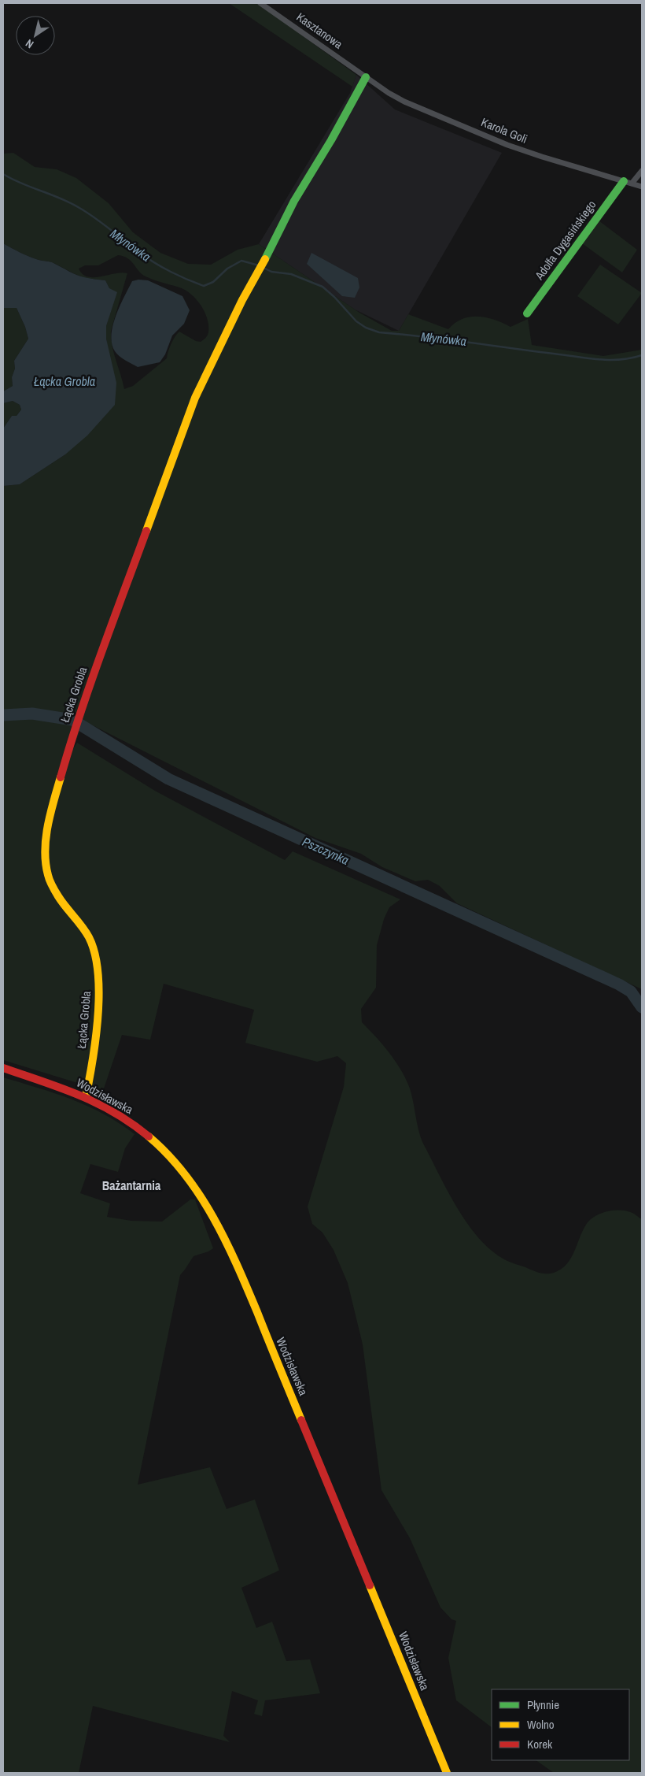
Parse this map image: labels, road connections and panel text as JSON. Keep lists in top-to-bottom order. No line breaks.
{"streets":{"street":["Kasztanowa","Karola Goli","Adolfa Dygasińskiego","Łącka Grobla","Wodzisławska"]},"crossings":[["Kasztanowa","Karola Goli"],["Kasztanowa","Łącka Grobla"],["Karola Goli","Adolfa Dygasińskiego"],["Karola Goli","Łącka Grobla"],["Łącka Grobla","Wodzisławska"]],"districts":["Bażantarnia"],"water":["Młynówka","Łącka Grobla","Pszczynka"],"legend":["Płynnie","Wolno","Korek"],"north":"bottom left"}
